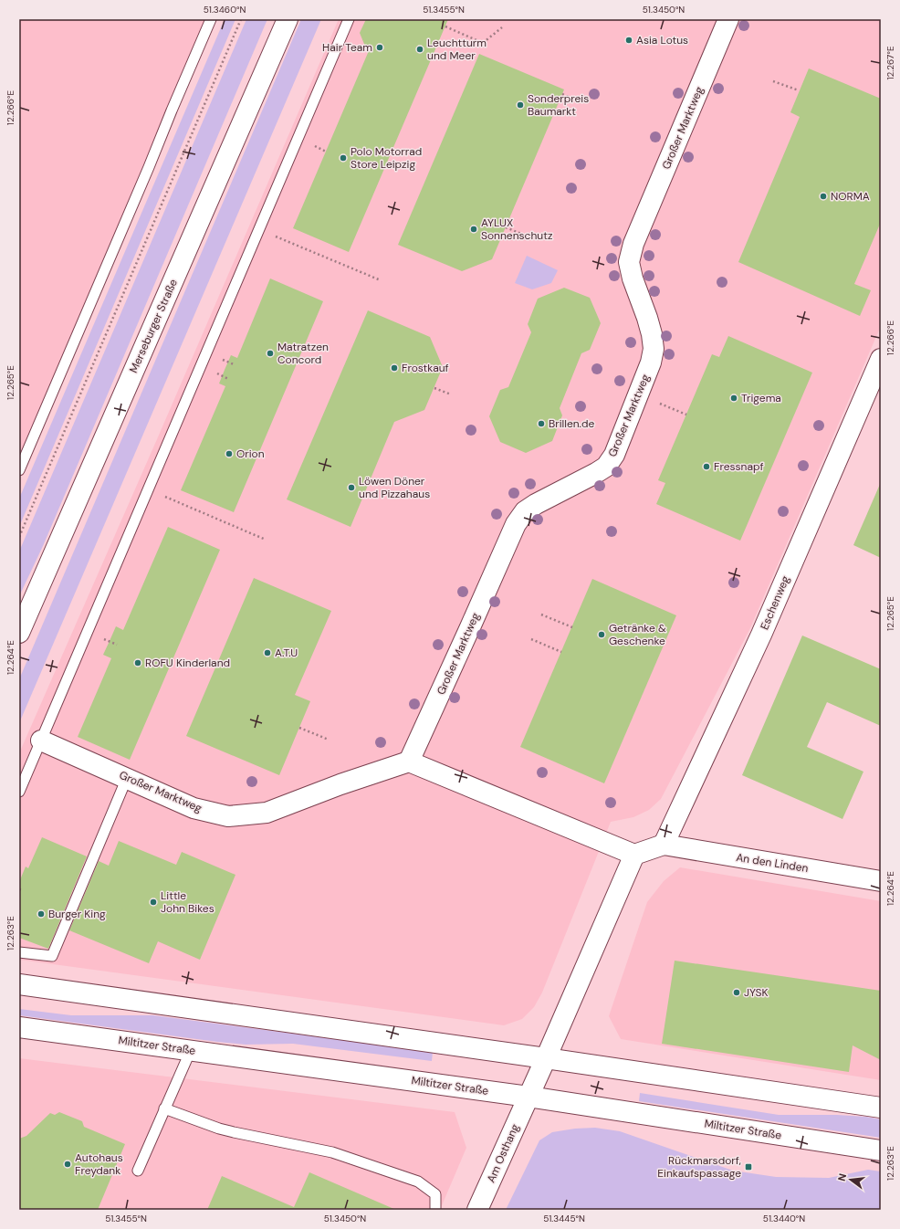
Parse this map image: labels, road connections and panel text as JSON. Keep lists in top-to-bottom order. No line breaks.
{"streets":{"street":["Großer Marktweg","Merseburger Straße","Eschenweg","An den Linden","Miltitzer Straße","Am Osthang"]},"crossings":[["Eschenweg","An den Linden"],["Miltitzer Straße","Am Osthang"]],"places":{"other":["Asia Lotus","Hair Team","Leuchtturm und Meer","Sonderpreis Baumarkt","Polo Motorrad Store Leipzig","NORMA","AYLUX Sonnenschutz","Matratzen Concord","Frostkauf","Trigema","Brillen.de","Orion","Fressnapf","Löwen Döner und Pizzahaus","Getränke & Geschenke","A.T.U","ROFU Kinderland","Little John Bikes","Burger King","JYSK","Autohaus Freydank"],"transit":["Rückmarsdorf, Einkaufspassage"]},"north":"left","coordinates":["51.3460°N","51.3455°N","51.3450°N","12.267°E","12.266°E","12.265°E","12.264°E","12.263°E","51.3445°N","51.3440°N"]}
